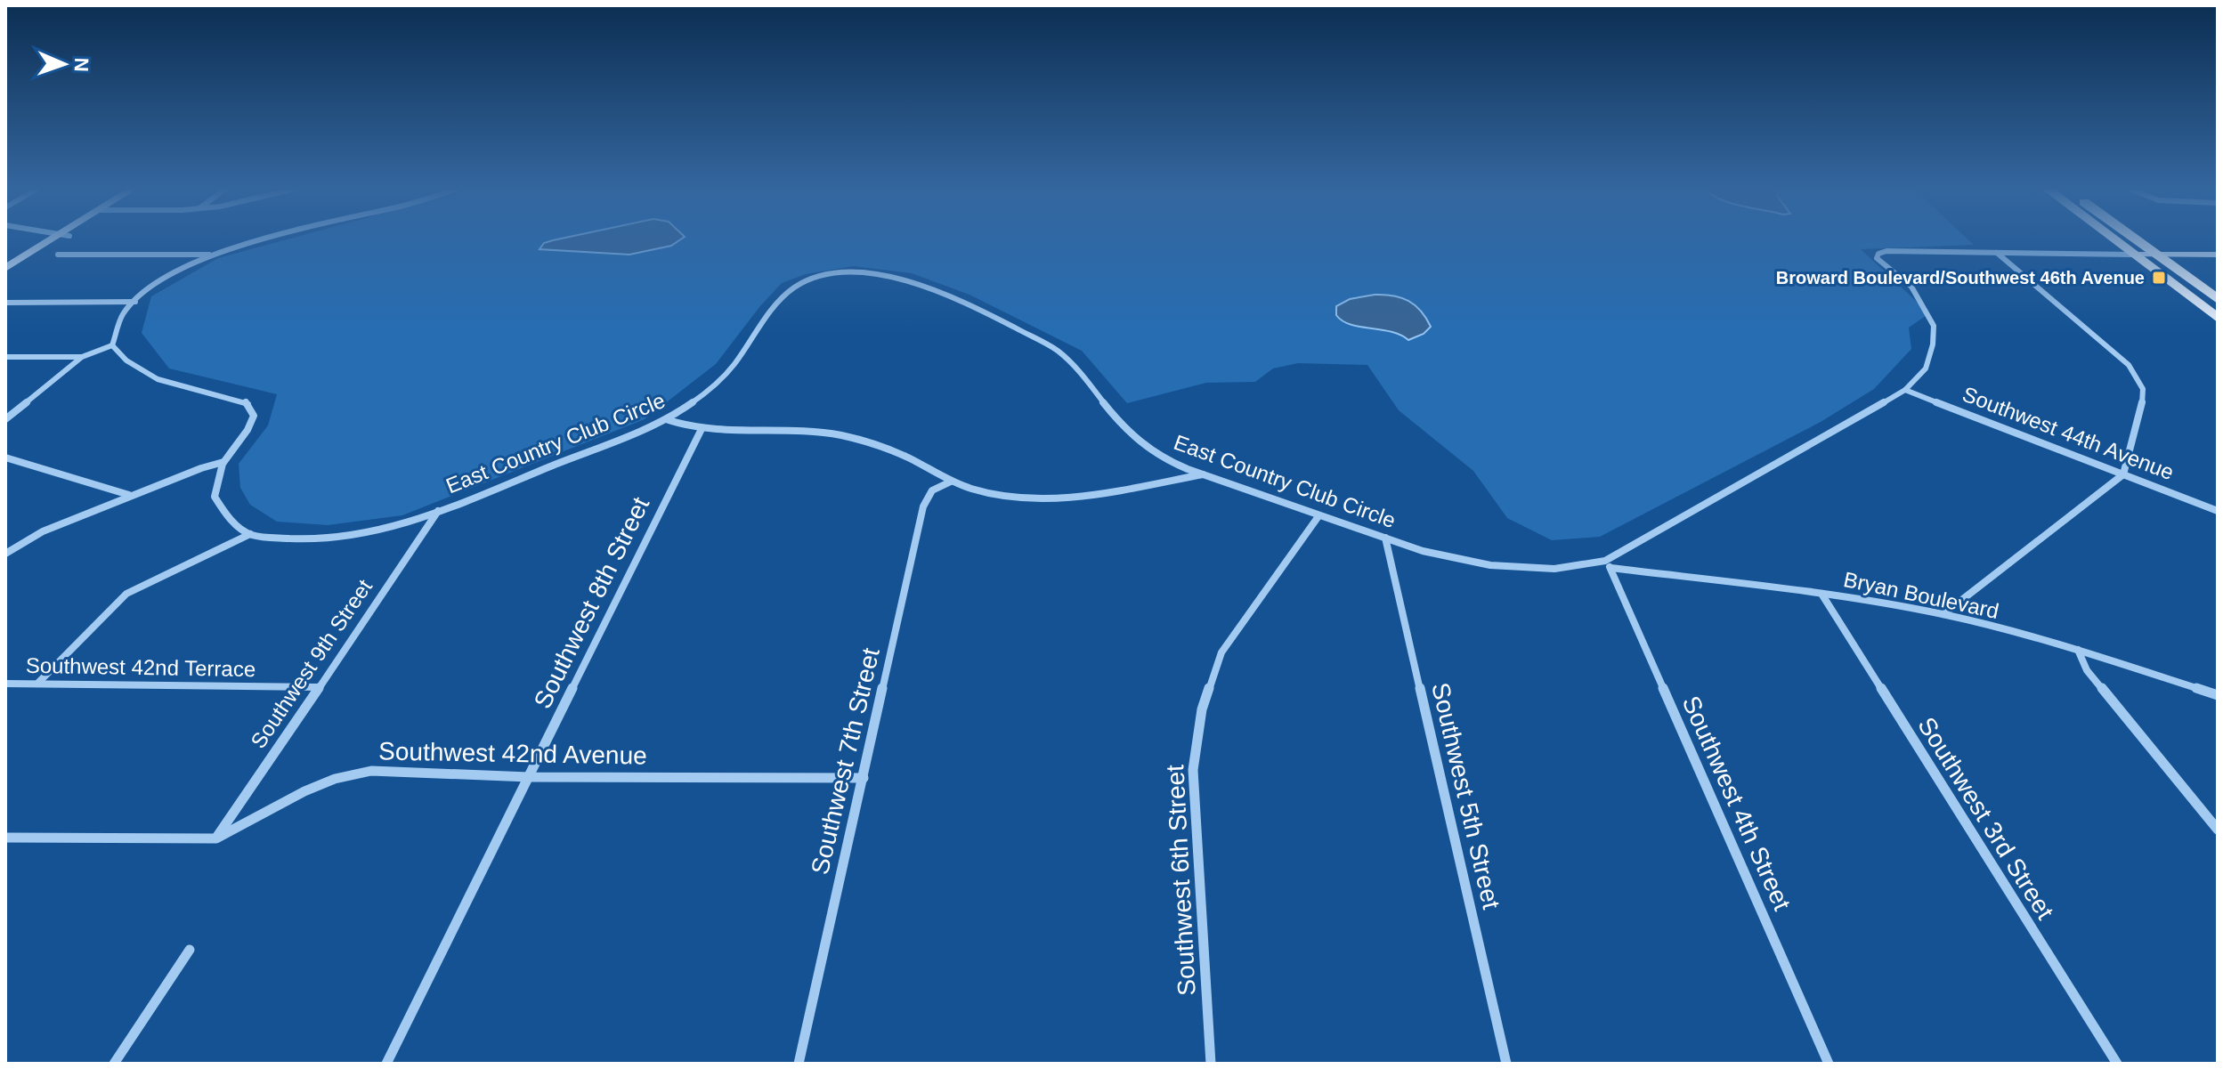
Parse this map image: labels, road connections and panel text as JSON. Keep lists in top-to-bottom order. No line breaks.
{"streets":{"street":["Southwest 44th Avenue","East Country Club Circle","Bryan Boulevard","Southwest 8th Street","Southwest 9th Street","Southwest 42nd Terrace","Southwest 42nd Avenue","Southwest 7th Street","Southwest 5th Street","Southwest 4th Street","Southwest 3rd Street","Southwest 6th Street"]},"crossings":[["Southwest 44th Avenue","East Country Club Circle"],["East Country Club Circle","Bryan Boulevard"],["East Country Club Circle","Southwest 9th Street"],["East Country Club Circle","Southwest 5th Street"],["East Country Club Circle","Southwest 4th Street"],["East Country Club Circle","Southwest 6th Street"],["Bryan Boulevard","Southwest 4th Street"],["Bryan Boulevard","Southwest 3rd Street"],["Southwest 8th Street","Southwest 42nd Avenue"],["Southwest 9th Street","Southwest 42nd Terrace"],["Southwest 9th Street","Southwest 42nd Avenue"],["Southwest 42nd Avenue","Southwest 7th Street"]],"places":{"transit":["Broward Boulevard/Southwest 46th Avenue"]},"north":"right"}
